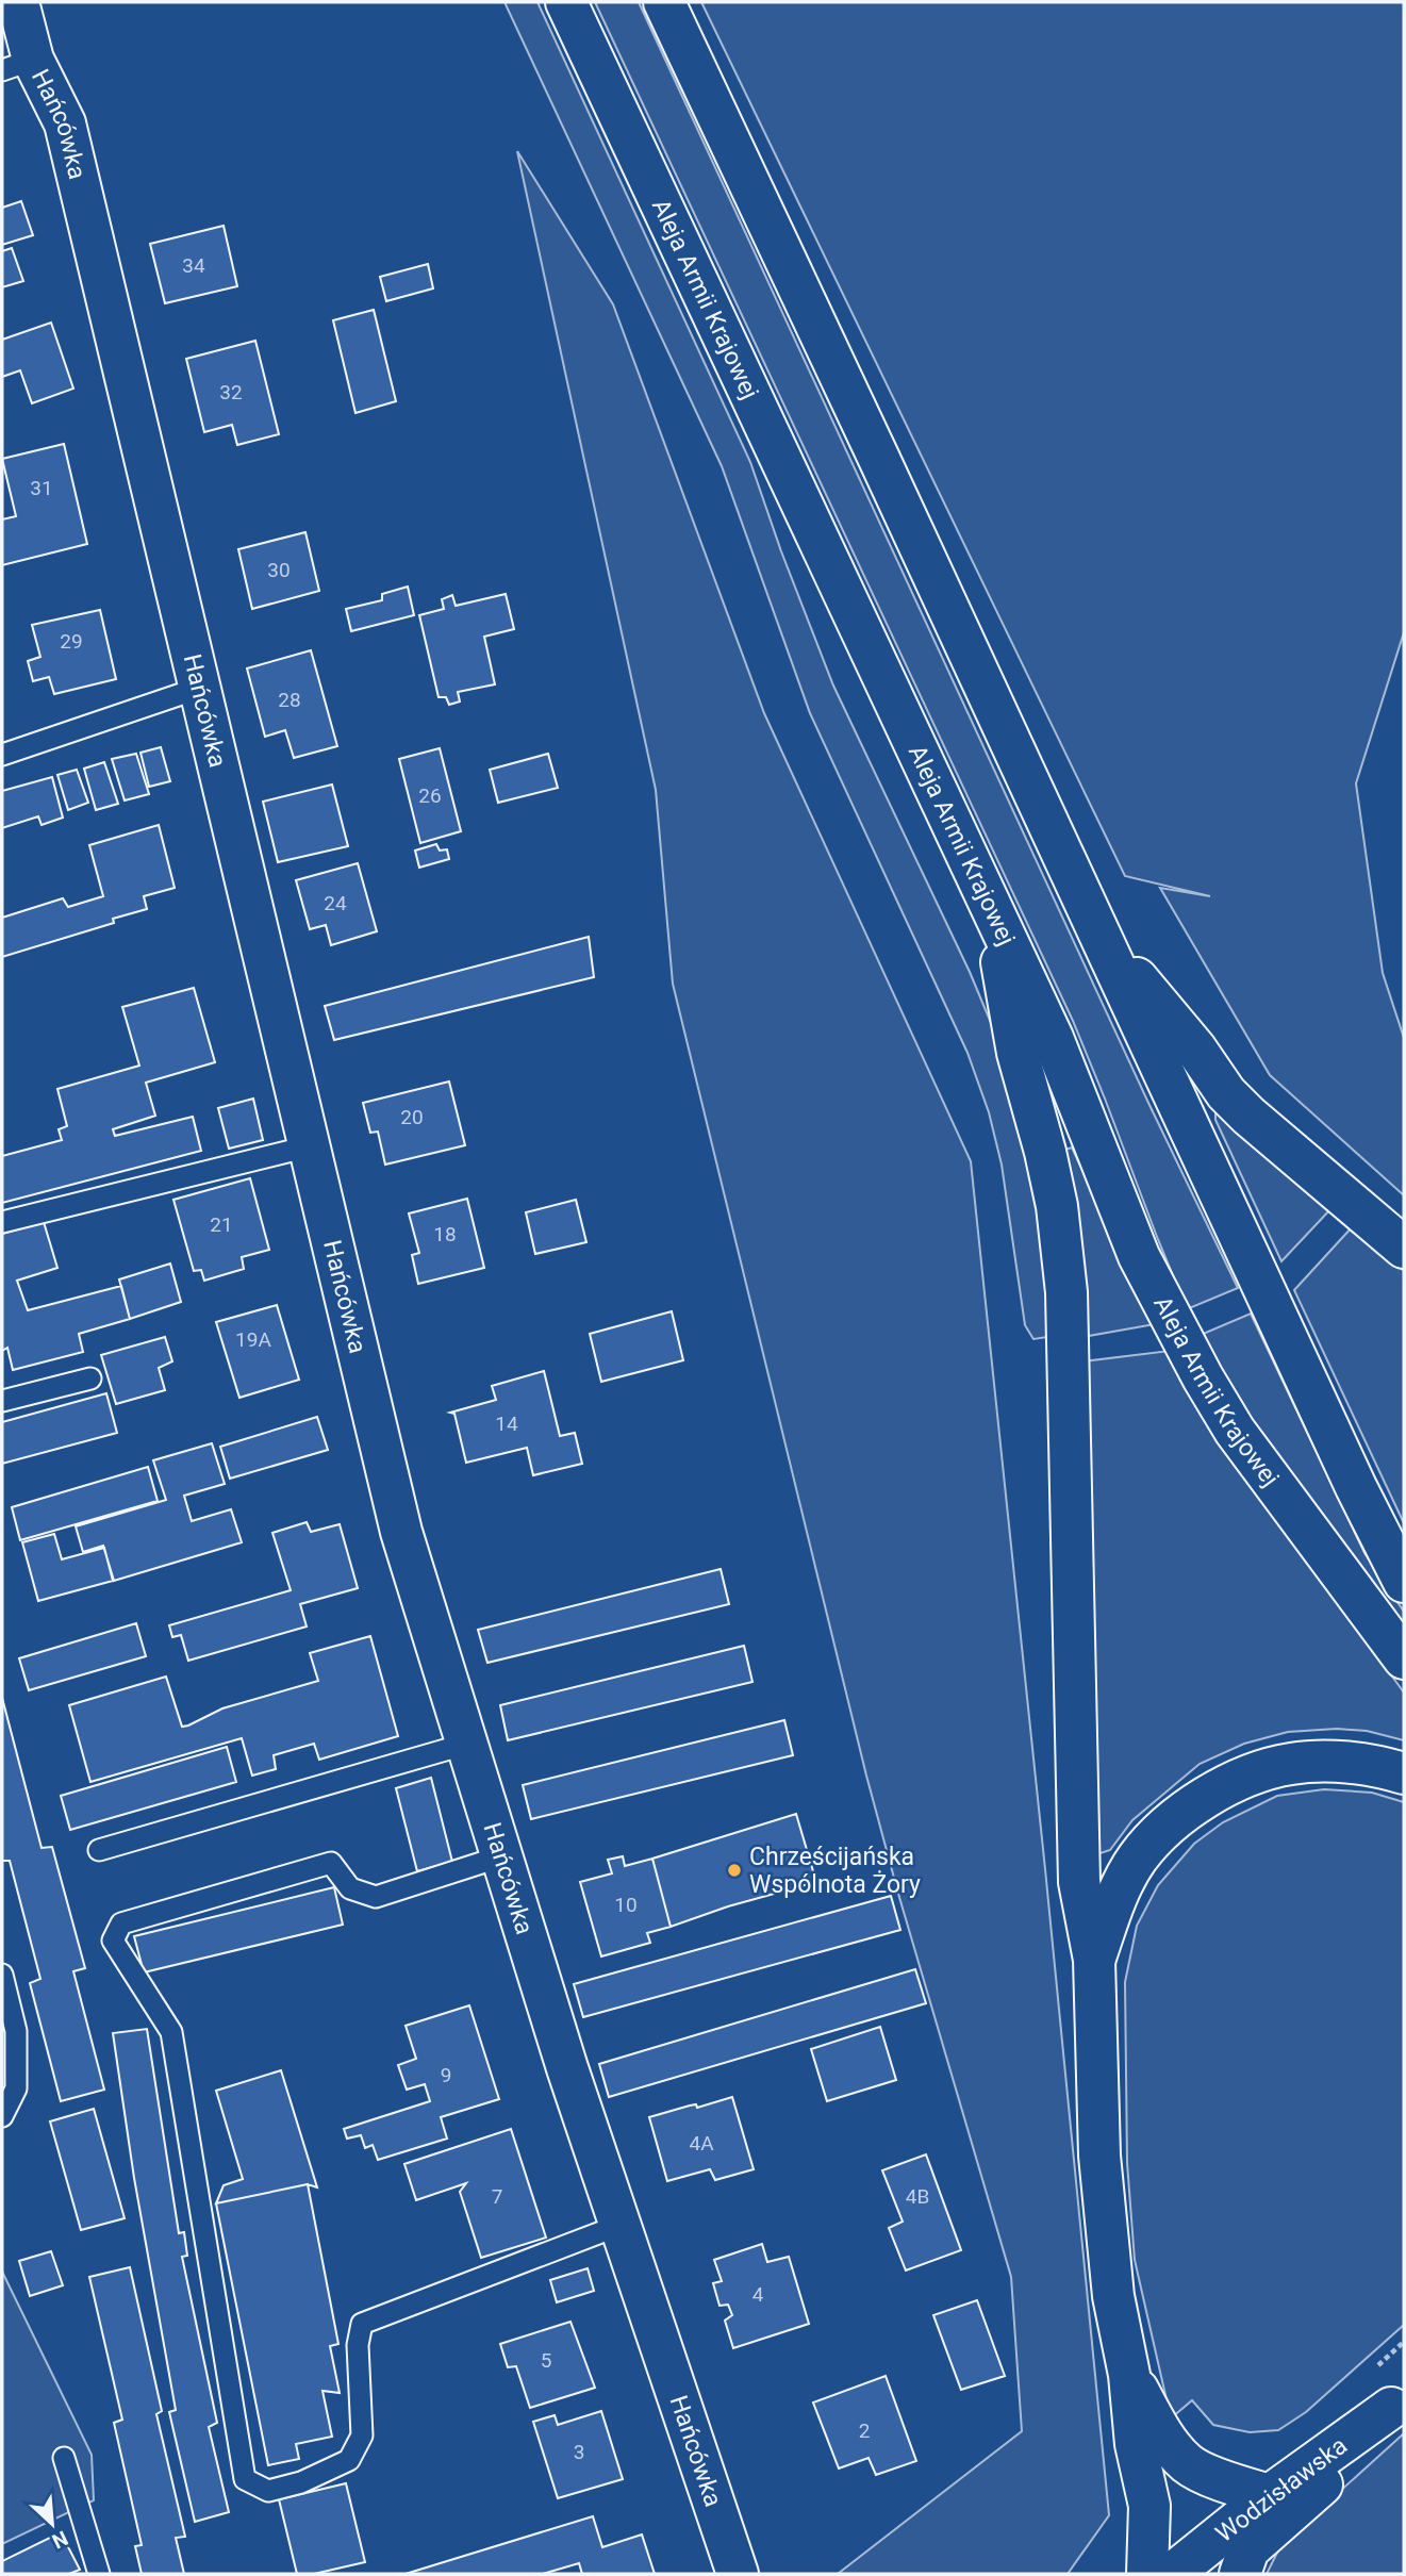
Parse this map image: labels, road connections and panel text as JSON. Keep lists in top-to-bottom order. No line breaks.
{"streets":{"main road":["Hańcówka","Aleja Armii Krajowej","Wodzisławska"]},"places":["Chrześcijańska Wspólnota Żory"],"house_numbers":["34","32","31","30","29","28","26","24","20","21","18","19A","14","10","9","4A","7","4B","4","5","2","3"],"north":"bottom right"}
